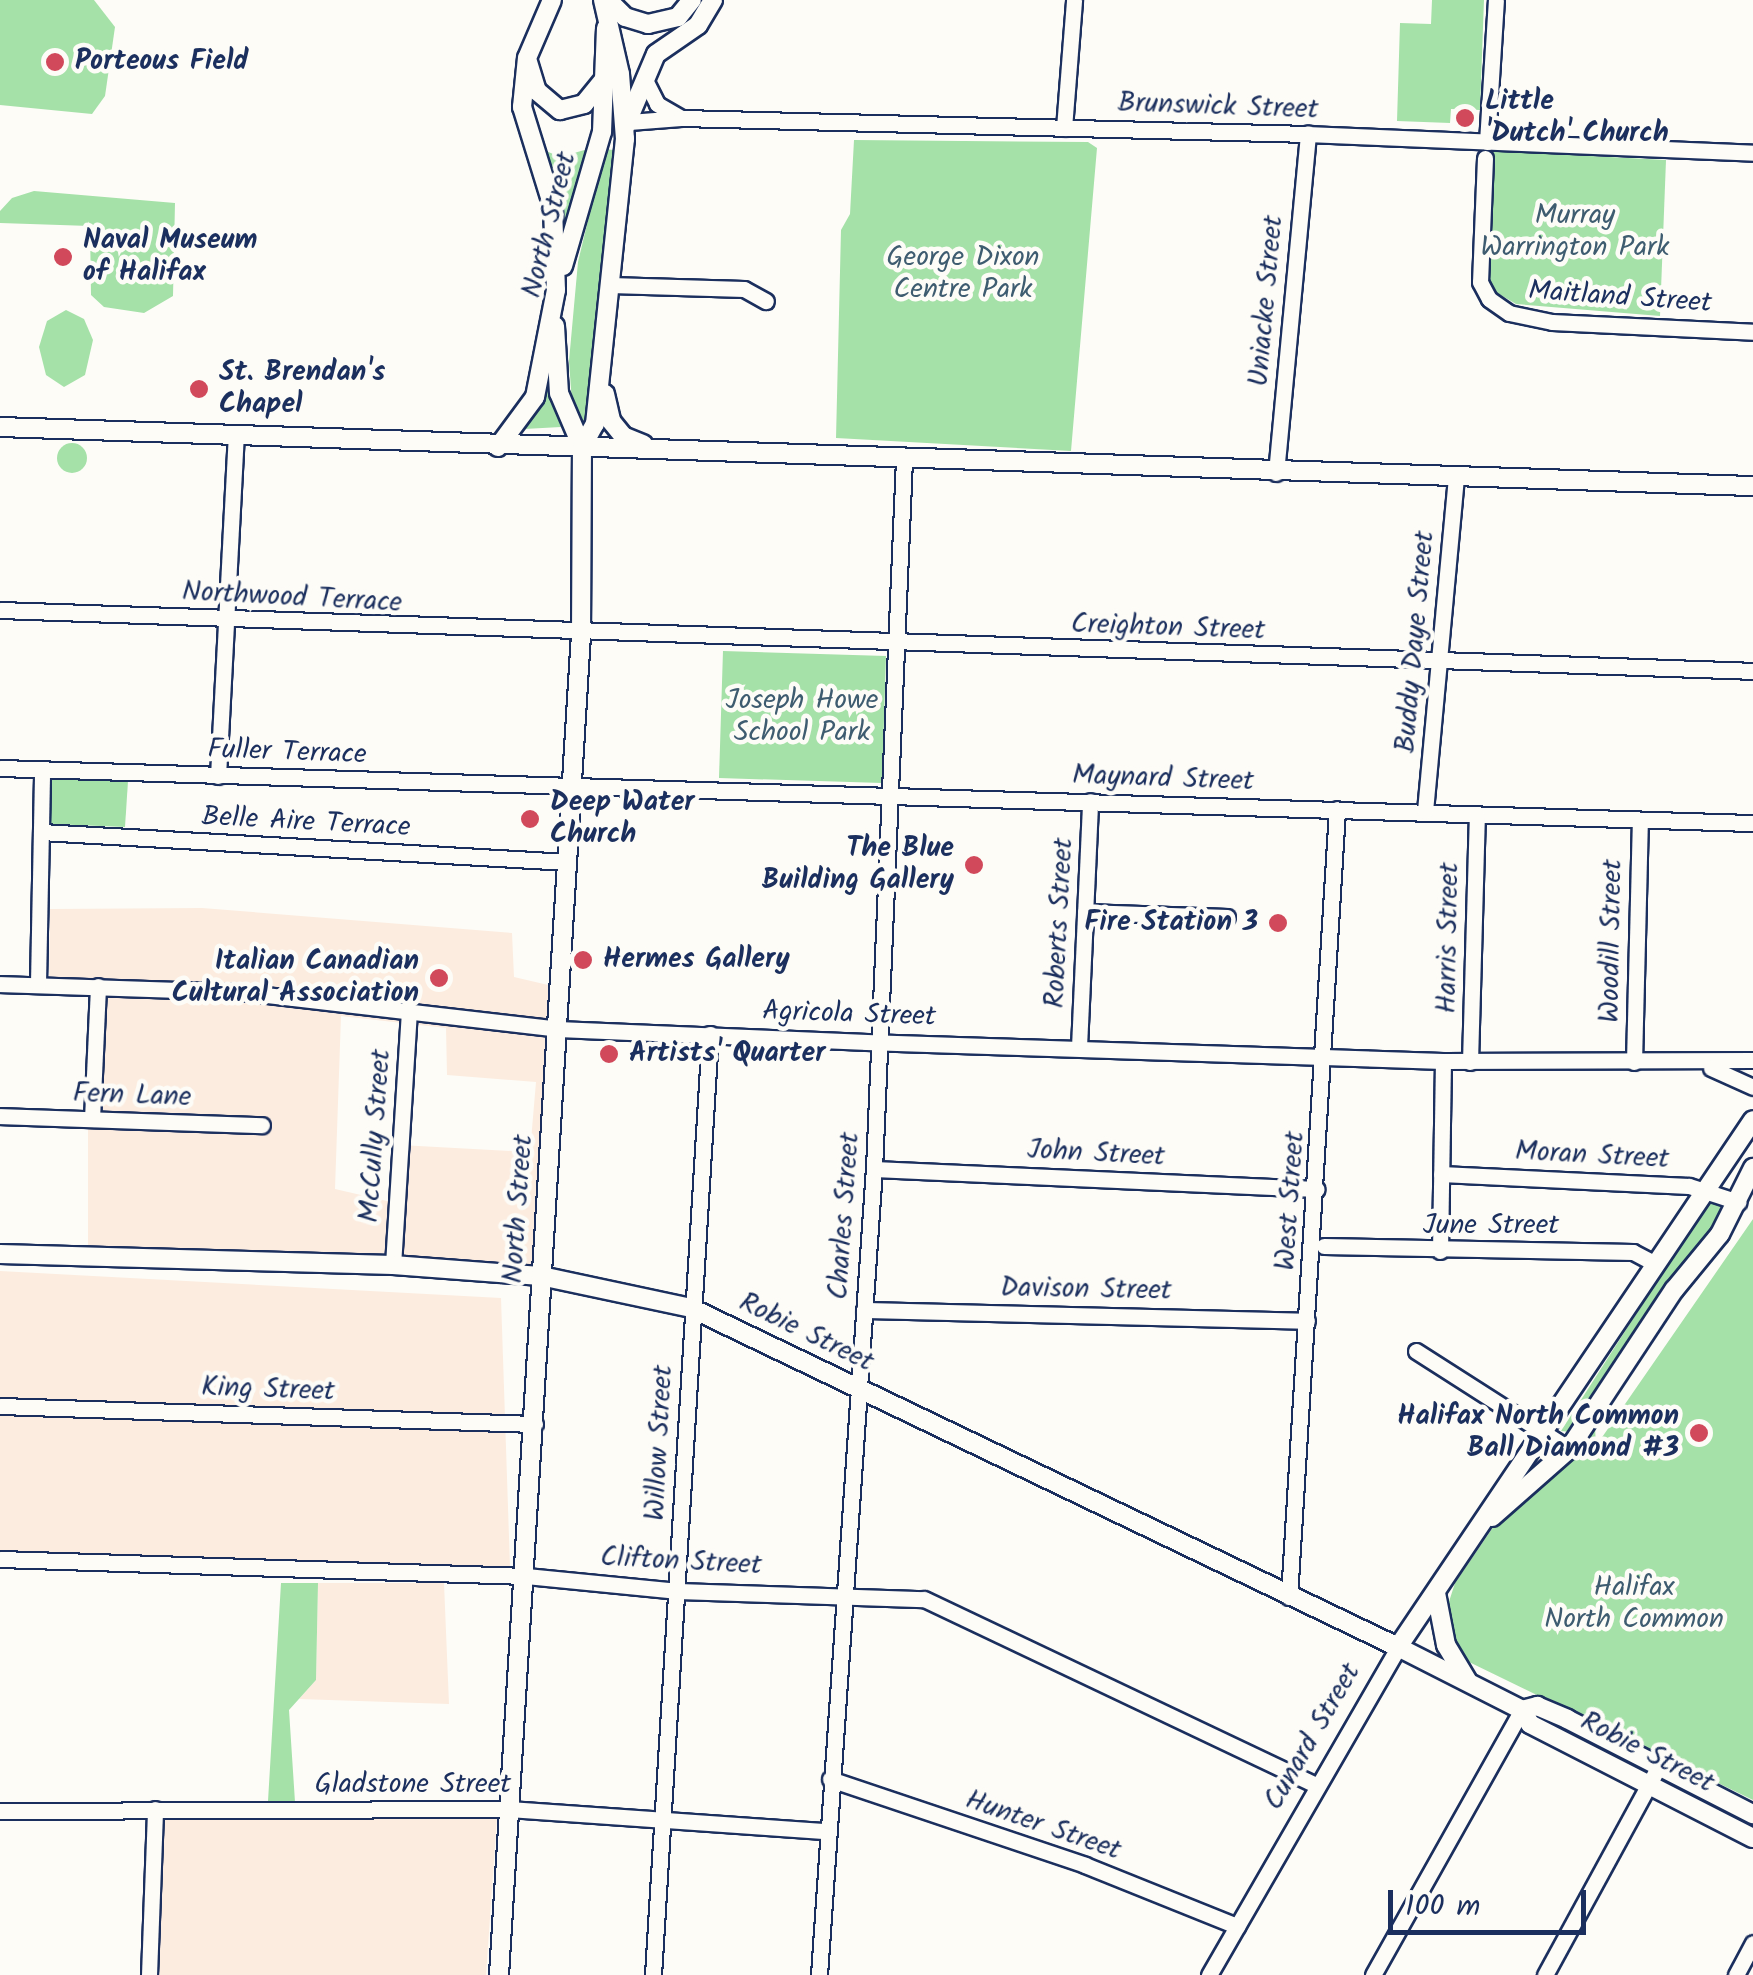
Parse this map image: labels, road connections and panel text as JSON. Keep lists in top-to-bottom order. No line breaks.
{"streets":{"main road":["North Street","Robie Street","Cunard Street"],"street":["Brunswick Street","Maitland Street","Uniacke Street","Northwood Terrace","Creighton Street","Buddy Daye Street","Fuller Terrace","Maynard Street","Belle Aire Terrace","Roberts Street","Harris Street","Woodill Street","Agricola Street","Fern Lane","McCully Street","John Street","Moran Street","West Street","Charles Street","June Street","Davison Street","King Street","Willow Street","Clifton Street","Gladstone Street","Hunter Street"]},"crossings":[["Brunswick Street","North Street"],["Brunswick Street","Maitland Street"],["Brunswick Street","Uniacke Street"],["North Street","Northwood Terrace"],["North Street","Creighton Street"],["North Street","Fuller Terrace"],["North Street","Maynard Street"],["North Street","Belle Aire Terrace"],["North Street","Agricola Street"],["North Street","Robie Street"],["North Street","King Street"],["North Street","Clifton Street"],["North Street","Gladstone Street"],["Northwood Terrace","Creighton Street"],["Creighton Street","Buddy Daye Street"],["Creighton Street","Charles Street"],["Buddy Daye Street","Maynard Street"],["Fuller Terrace","Maynard Street"],["Maynard Street","Roberts Street"],["Maynard Street","Harris Street"],["Maynard Street","Woodill Street"],["Maynard Street","West Street"],["Maynard Street","Charles Street"],["Roberts Street","Agricola Street"],["Harris Street","Agricola Street"],["Woodill Street","Agricola Street"],["Agricola Street","McCully Street"],["Agricola Street","West Street"],["Agricola Street","Charles Street"],["Agricola Street","Willow Street"],["McCully Street","Robie Street"],["John Street","West Street"],["John Street","Charles Street"],["Moran Street","Cunard Street"],["West Street","Davison Street"],["West Street","Robie Street"],["Charles Street","Davison Street"],["Charles Street","Robie Street"],["Charles Street","Clifton Street"],["Charles Street","Gladstone Street"],["Charles Street","Hunter Street"],["June Street","Cunard Street"],["Robie Street","Willow Street"],["Robie Street","Cunard Street"],["Willow Street","Clifton Street"],["Willow Street","Gladstone Street"],["Clifton Street","Cunard Street"],["Cunard Street","Hunter Street"]],"parks":["Murray Warrington Park","George Dixon Centre Park","Joseph Howe School Park","Halifax North Common"],"places":["Porteous Field","Little 'Dutch' Church","Naval Museum of Halifax","St. Brendan's Chapel","Deep Water Church","The Blue Building Gallery","Fire Station 3","Hermes Gallery","Italian Canadian Cultural Association","Artists' Quarter","Halifax North Common Ball Diamond #3"],"scale_bar":"100 m"}
